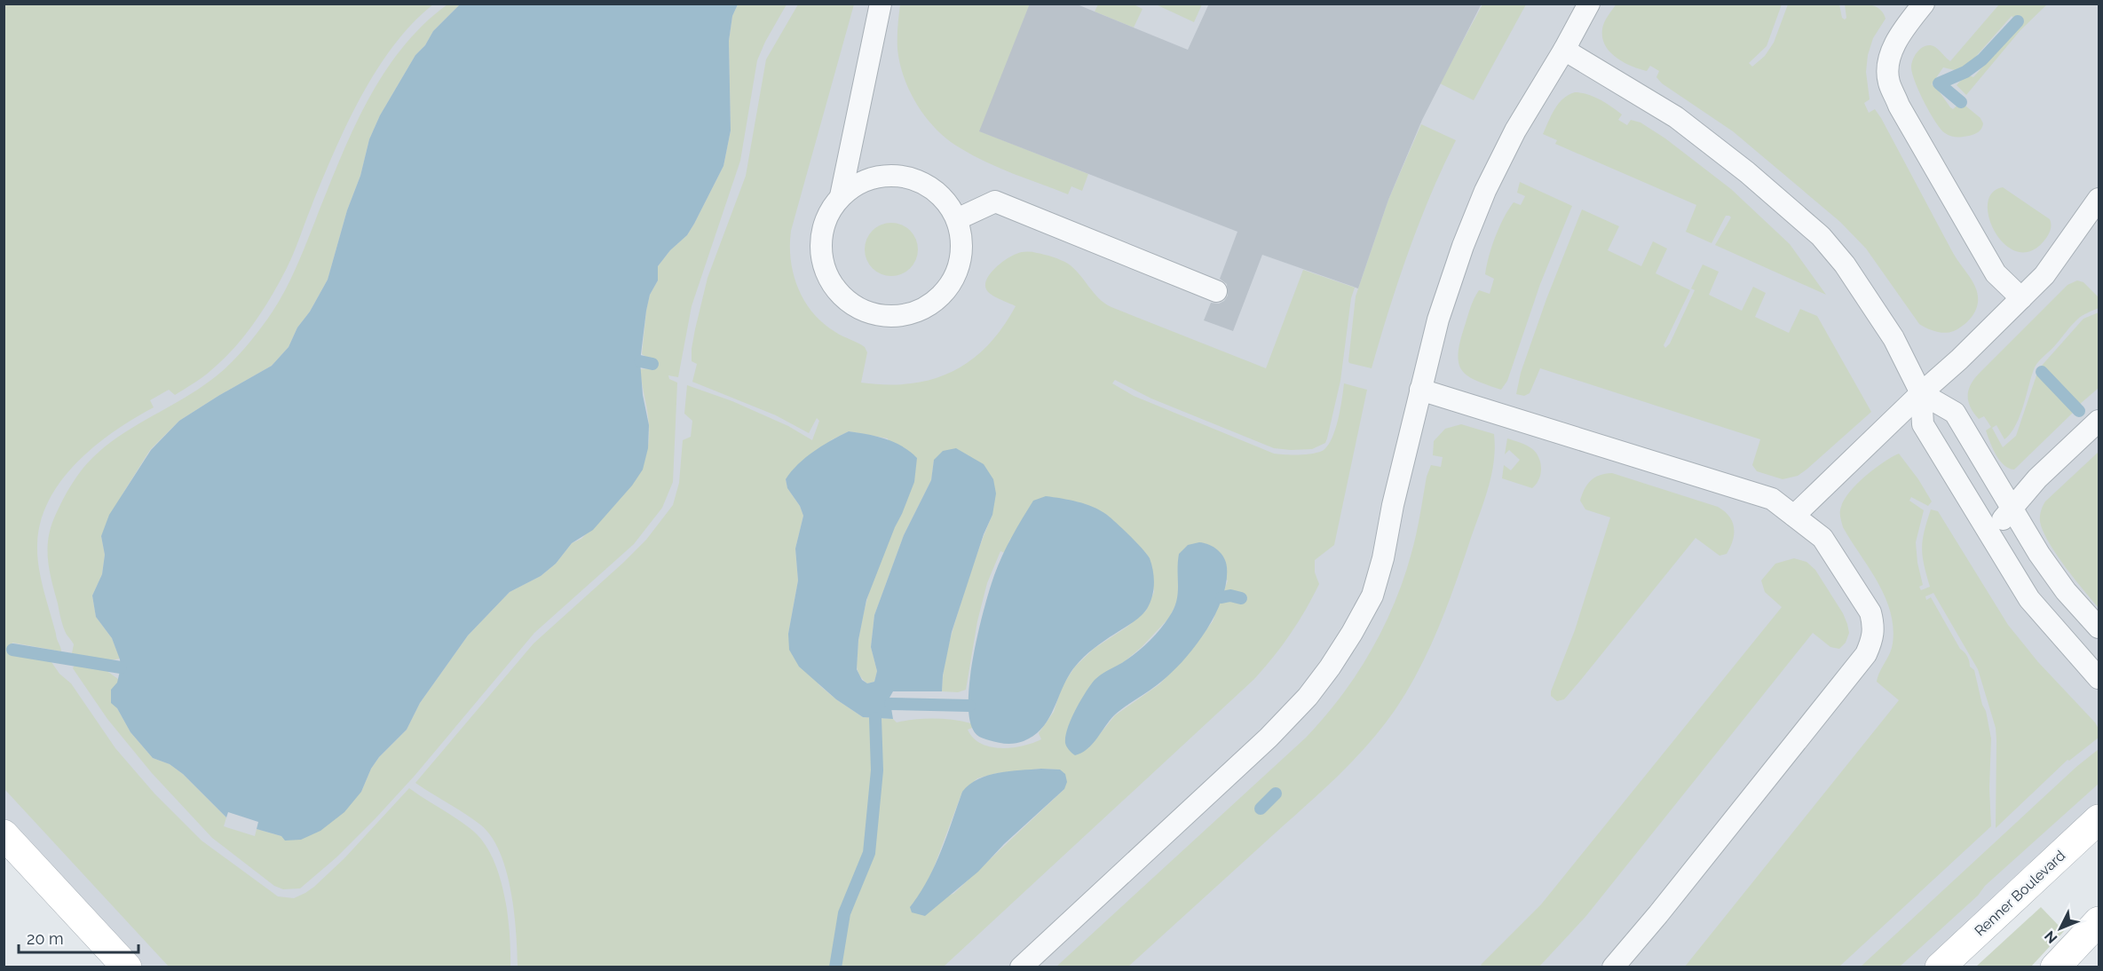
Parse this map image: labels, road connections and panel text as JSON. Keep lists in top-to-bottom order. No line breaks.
{"streets":{"main road":["Renner Boulevard"]},"scale_bar":"20 m","north":"bottom left"}
